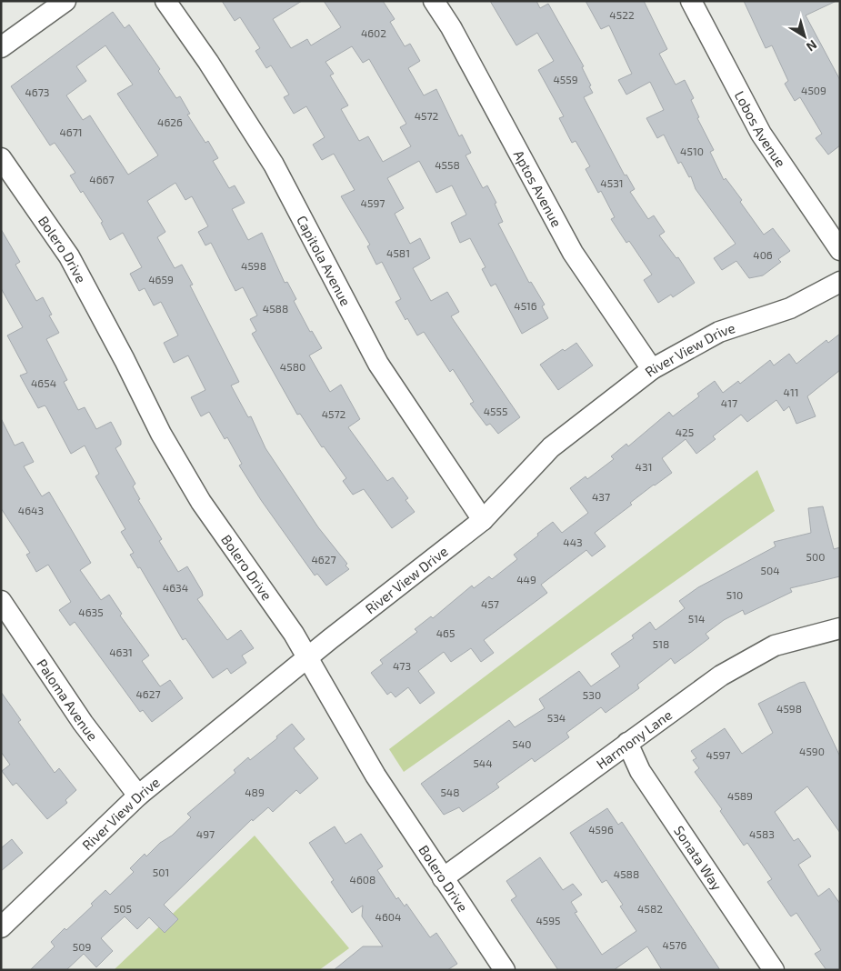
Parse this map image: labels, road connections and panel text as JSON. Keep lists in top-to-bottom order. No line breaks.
{"streets":{"street":["Lobos Avenue","Aptos Avenue","Bolero Drive","Capitola Avenue","River View Drive","Paloma Avenue","Harmony Lane","Sonata Way"]},"crossings":[["Aptos Avenue","River View Drive"],["Bolero Drive","River View Drive"],["Bolero Drive","Harmony Lane"],["Capitola Avenue","River View Drive"],["River View Drive","Paloma Avenue"],["Harmony Lane","Sonata Way"]],"house_numbers":["4522","4602","4559","4509","4673","4572","4626","4671","4510","4558","4667","4531","4597","4581","406","4598","4659","4516","4588","4580","4654","411","417","4555","4572","425","431","437","4643","443","500","4627","504","449","4634","510","457","4635","514","465","518","4631","473","4627","530","4598","534","540","4590","4597","544","489","548","4589","4596","497","4583","501","4588","4608","505","4582","4604","4595","4576","509"],"north":"bottom right"}
